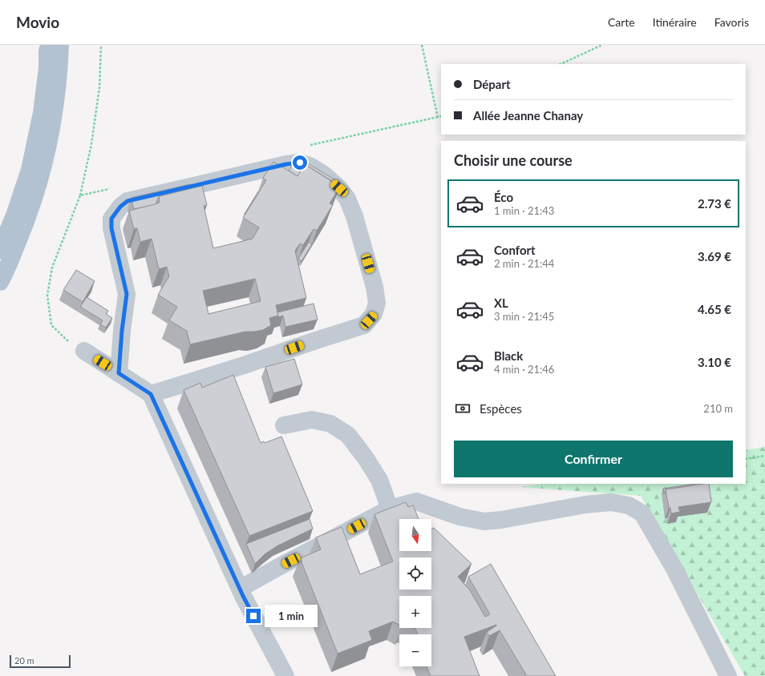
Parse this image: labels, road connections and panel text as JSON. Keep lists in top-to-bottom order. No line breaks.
{"scale_bar":"20 m","north":"bottom","page":{"header":"Movio","nav":["Carte","Itinéraire","Favoris"],"banner":["Départ","Allée Jeanne Chanay"],"heading":"Choisir une course","list":[{"name":"Éco","note":"1 min · 21:43","value":"2.73 €"},{"name":"Confort","note":"2 min · 21:44","value":"3.69 €"},{"name":"XL","note":"3 min · 21:45","value":"4.65 €"},{"name":"Black","note":"4 min · 21:46","value":"3.10 €"}],"pay":["Espèces","210 m"],"buttons":"Confirmer","map_buttons":["+","−"],"bubble":"1 min","scale":"20 m"}}
